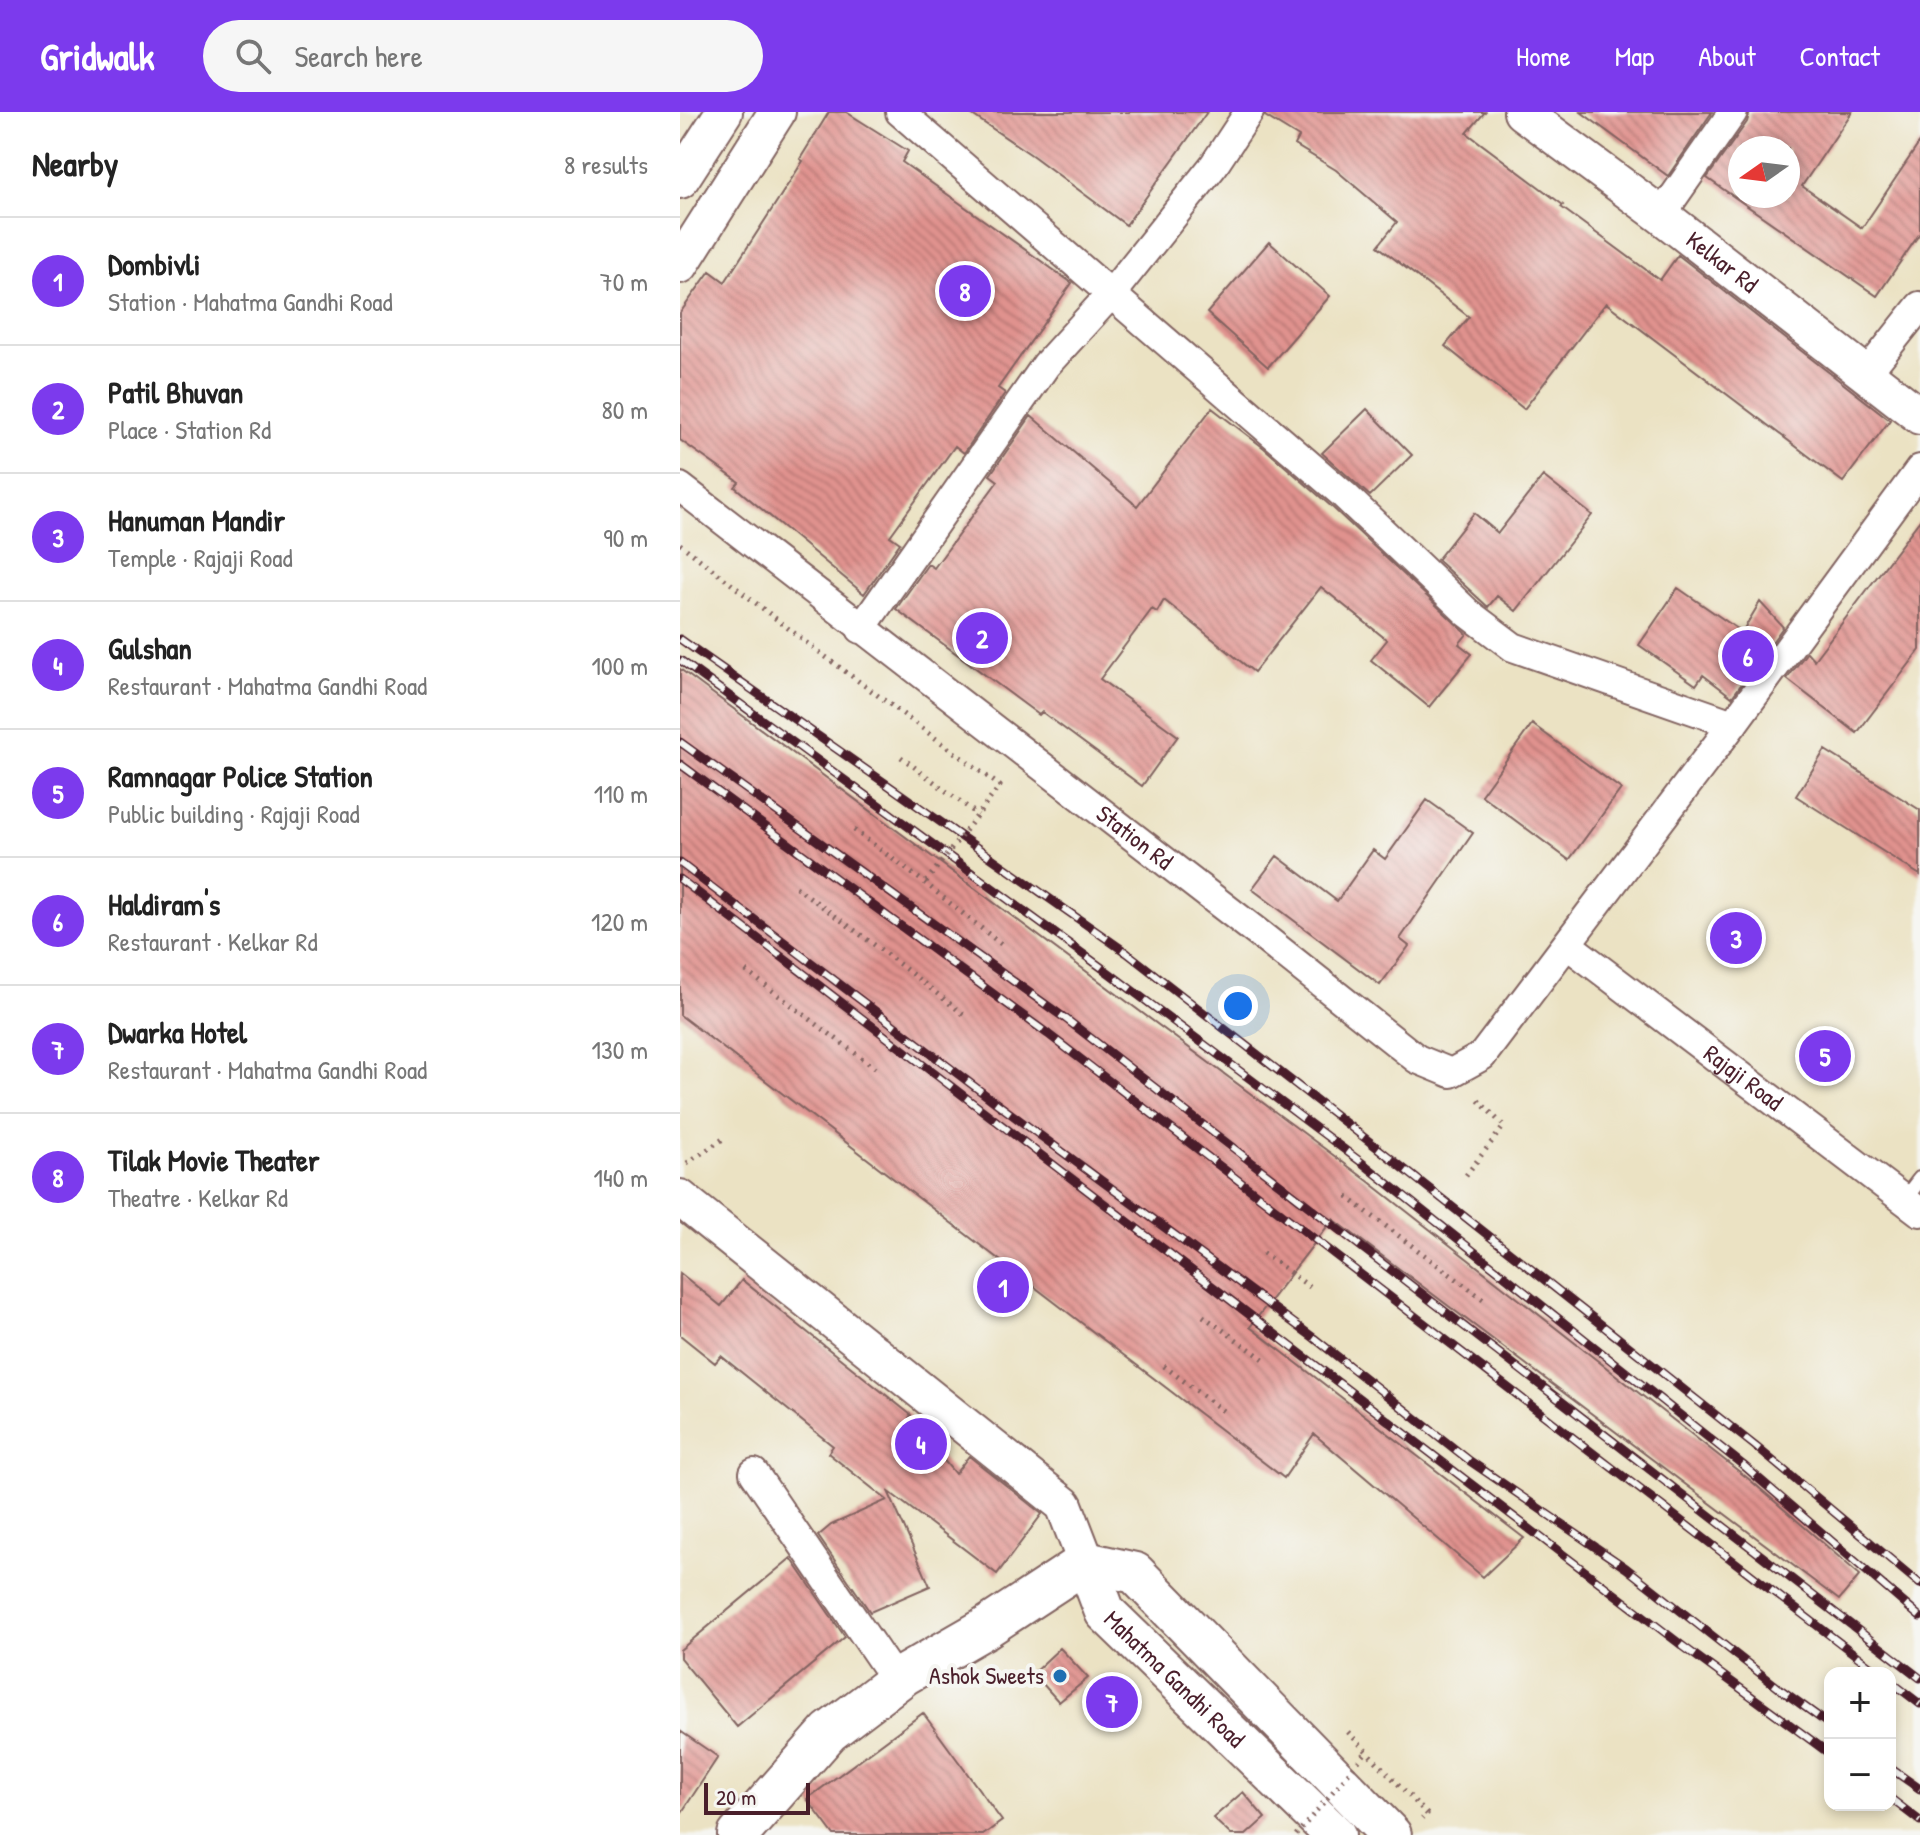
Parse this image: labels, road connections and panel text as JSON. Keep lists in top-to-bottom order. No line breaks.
{"streets":{"main road":["Mahatma Gandhi Road"],"street":["Kelkar Rd","Station Rd","Rajaji Road"]},"places":["Ashok Sweets"],"scale_bar":"20 m","north":"left","page":{"header":"Gridwalk","search":"Search here","nav":["Home","Map","About","Contact"],"heading":["Nearby","8 results"],"list":[{"mark":"1","name":"Dombivli","note":"Station · Mahatma Gandhi Road","value":"70 m"},{"mark":"2","name":"Patil Bhuvan","note":"Place · Station Rd","value":"80 m"},{"mark":"3","name":"Hanuman Mandir","note":"Temple · Rajaji Road","value":"90 m"},{"mark":"4","name":"Gulshan","note":"Restaurant · Mahatma Gandhi Road","value":"100 m"},{"mark":"5","name":"Ramnagar Police Station","note":"Public building · Rajaji Road","value":"110 m"},{"mark":"6","name":"Haldiram's","note":"Restaurant · Kelkar Rd","value":"120 m"},{"mark":"7","name":"Dwarka Hotel","note":"Restaurant · Mahatma Gandhi Road","value":"130 m"},{"mark":"8","name":"Tilak Movie Theater","note":"Theatre · Kelkar Rd","value":"140 m"}],"pins":["8","2","6","3","5","1","4","7"],"map_buttons":["+","−"],"scale":"20 m"}}
